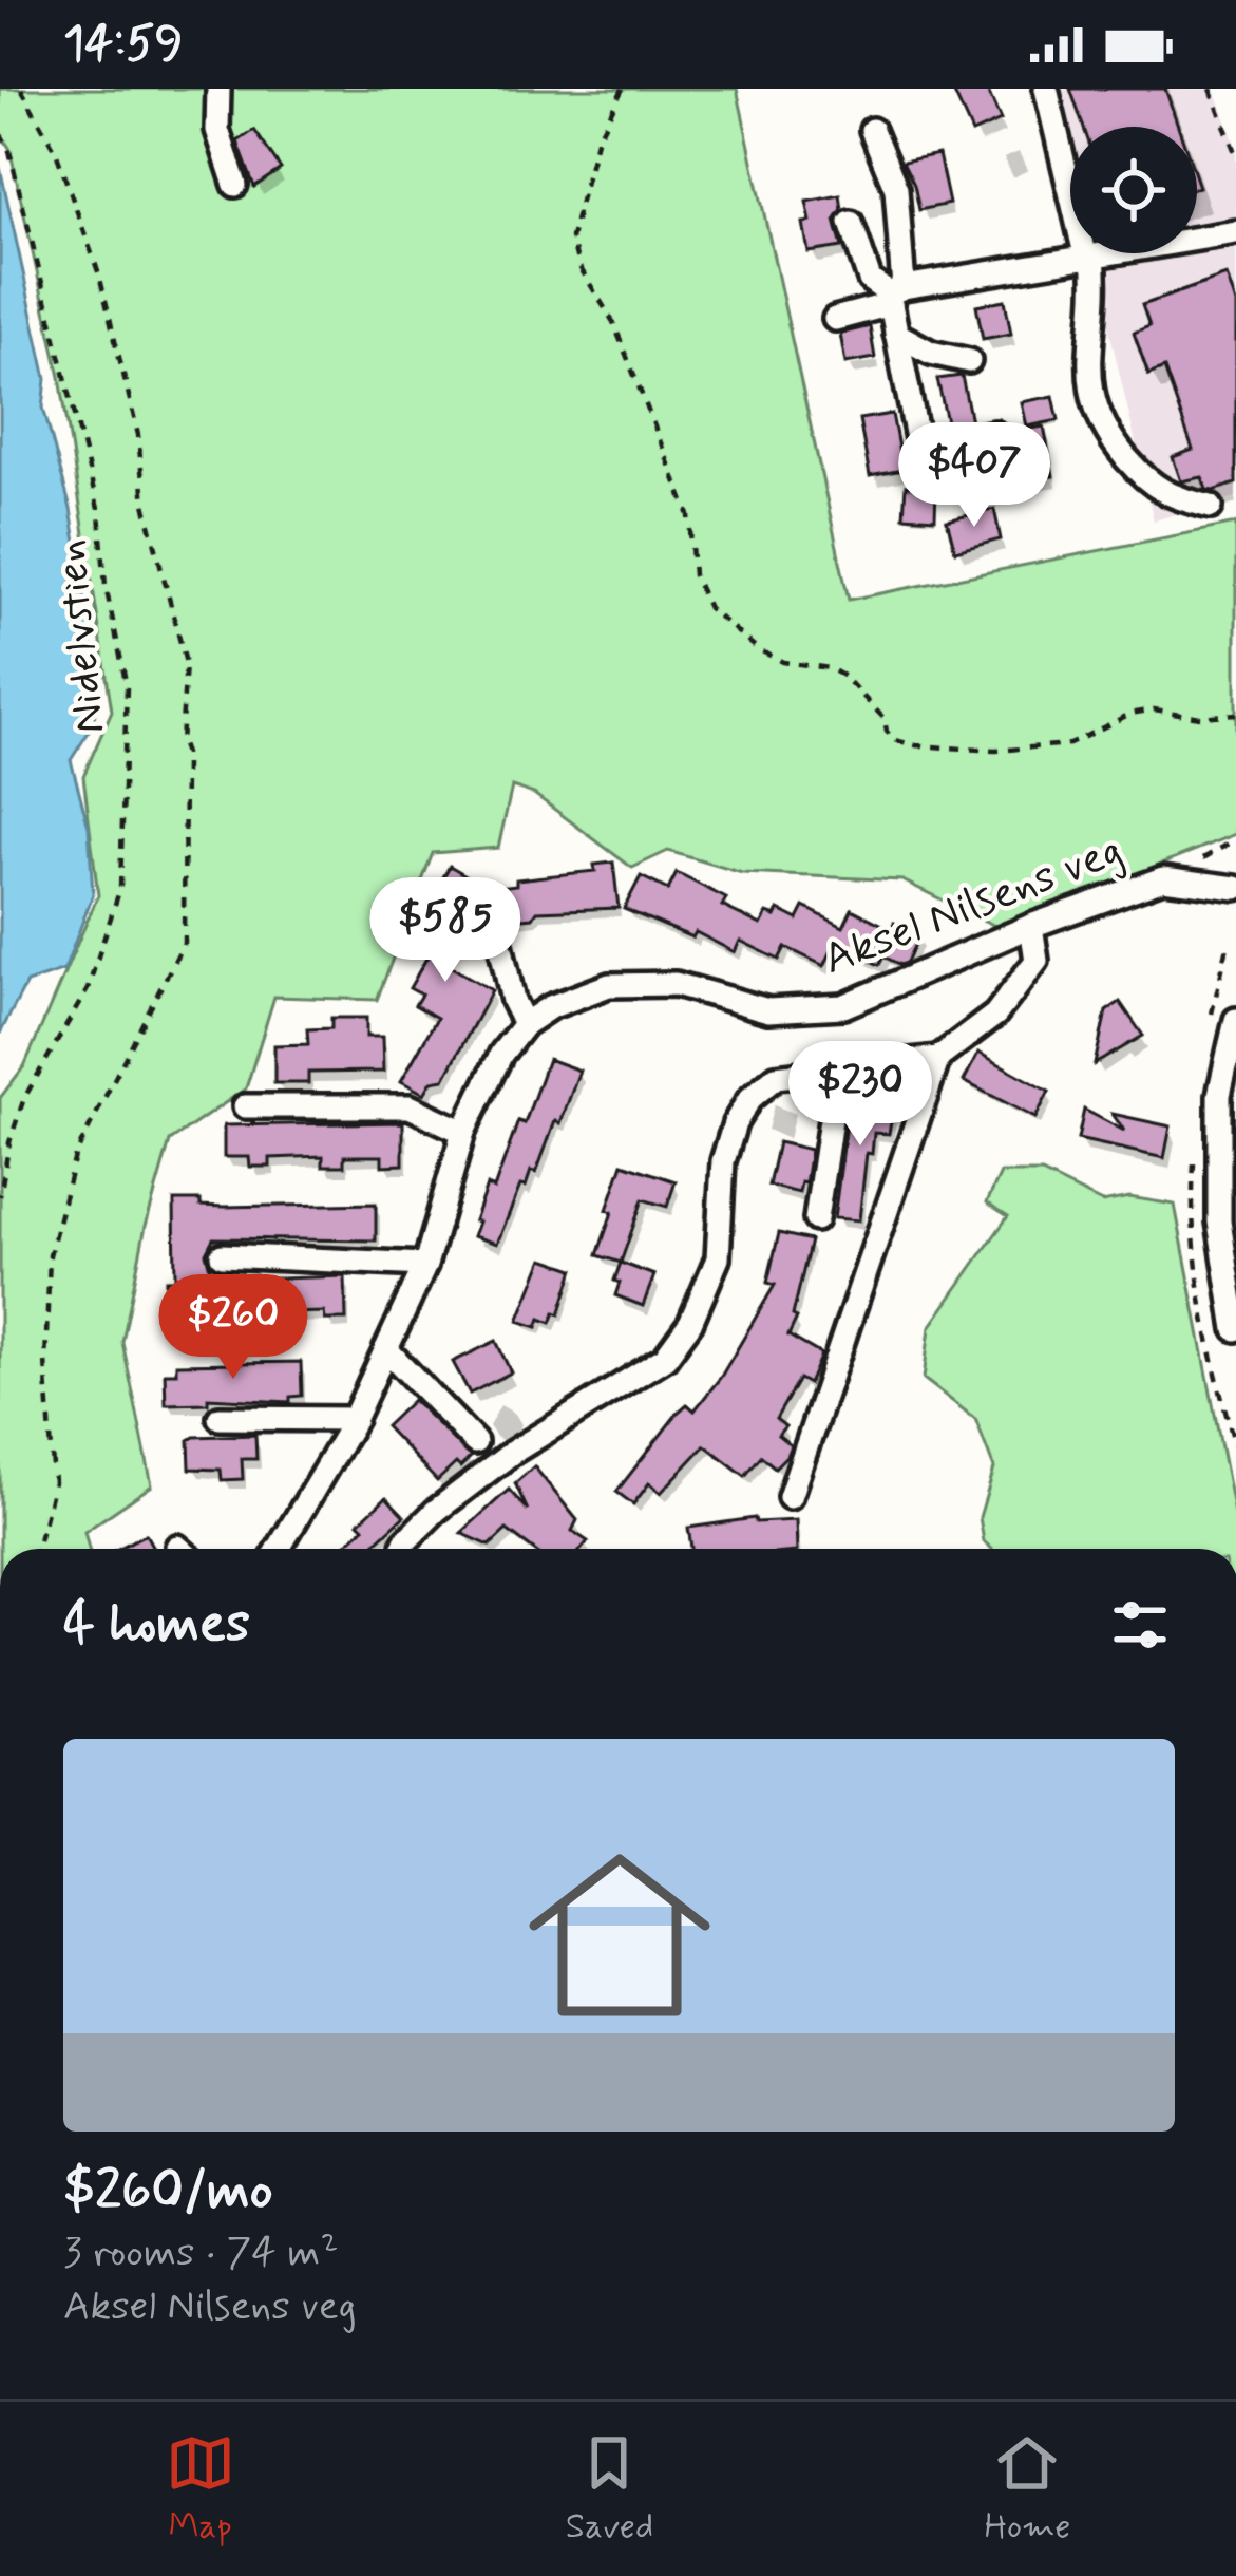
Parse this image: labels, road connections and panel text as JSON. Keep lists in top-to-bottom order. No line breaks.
{"streets":{"street":["Aksel Nilsens veg"],"path":["Nidelvstien"]},"page":{"status":"14:59","price":["$407","$585","$230","$260"],"heading":"4 homes","list":[{"name":"$260/mo","note":"3 rooms · 74 m² · Aksel Nilsens veg"}],"tabs":["Map","Saved","Home"]}}
